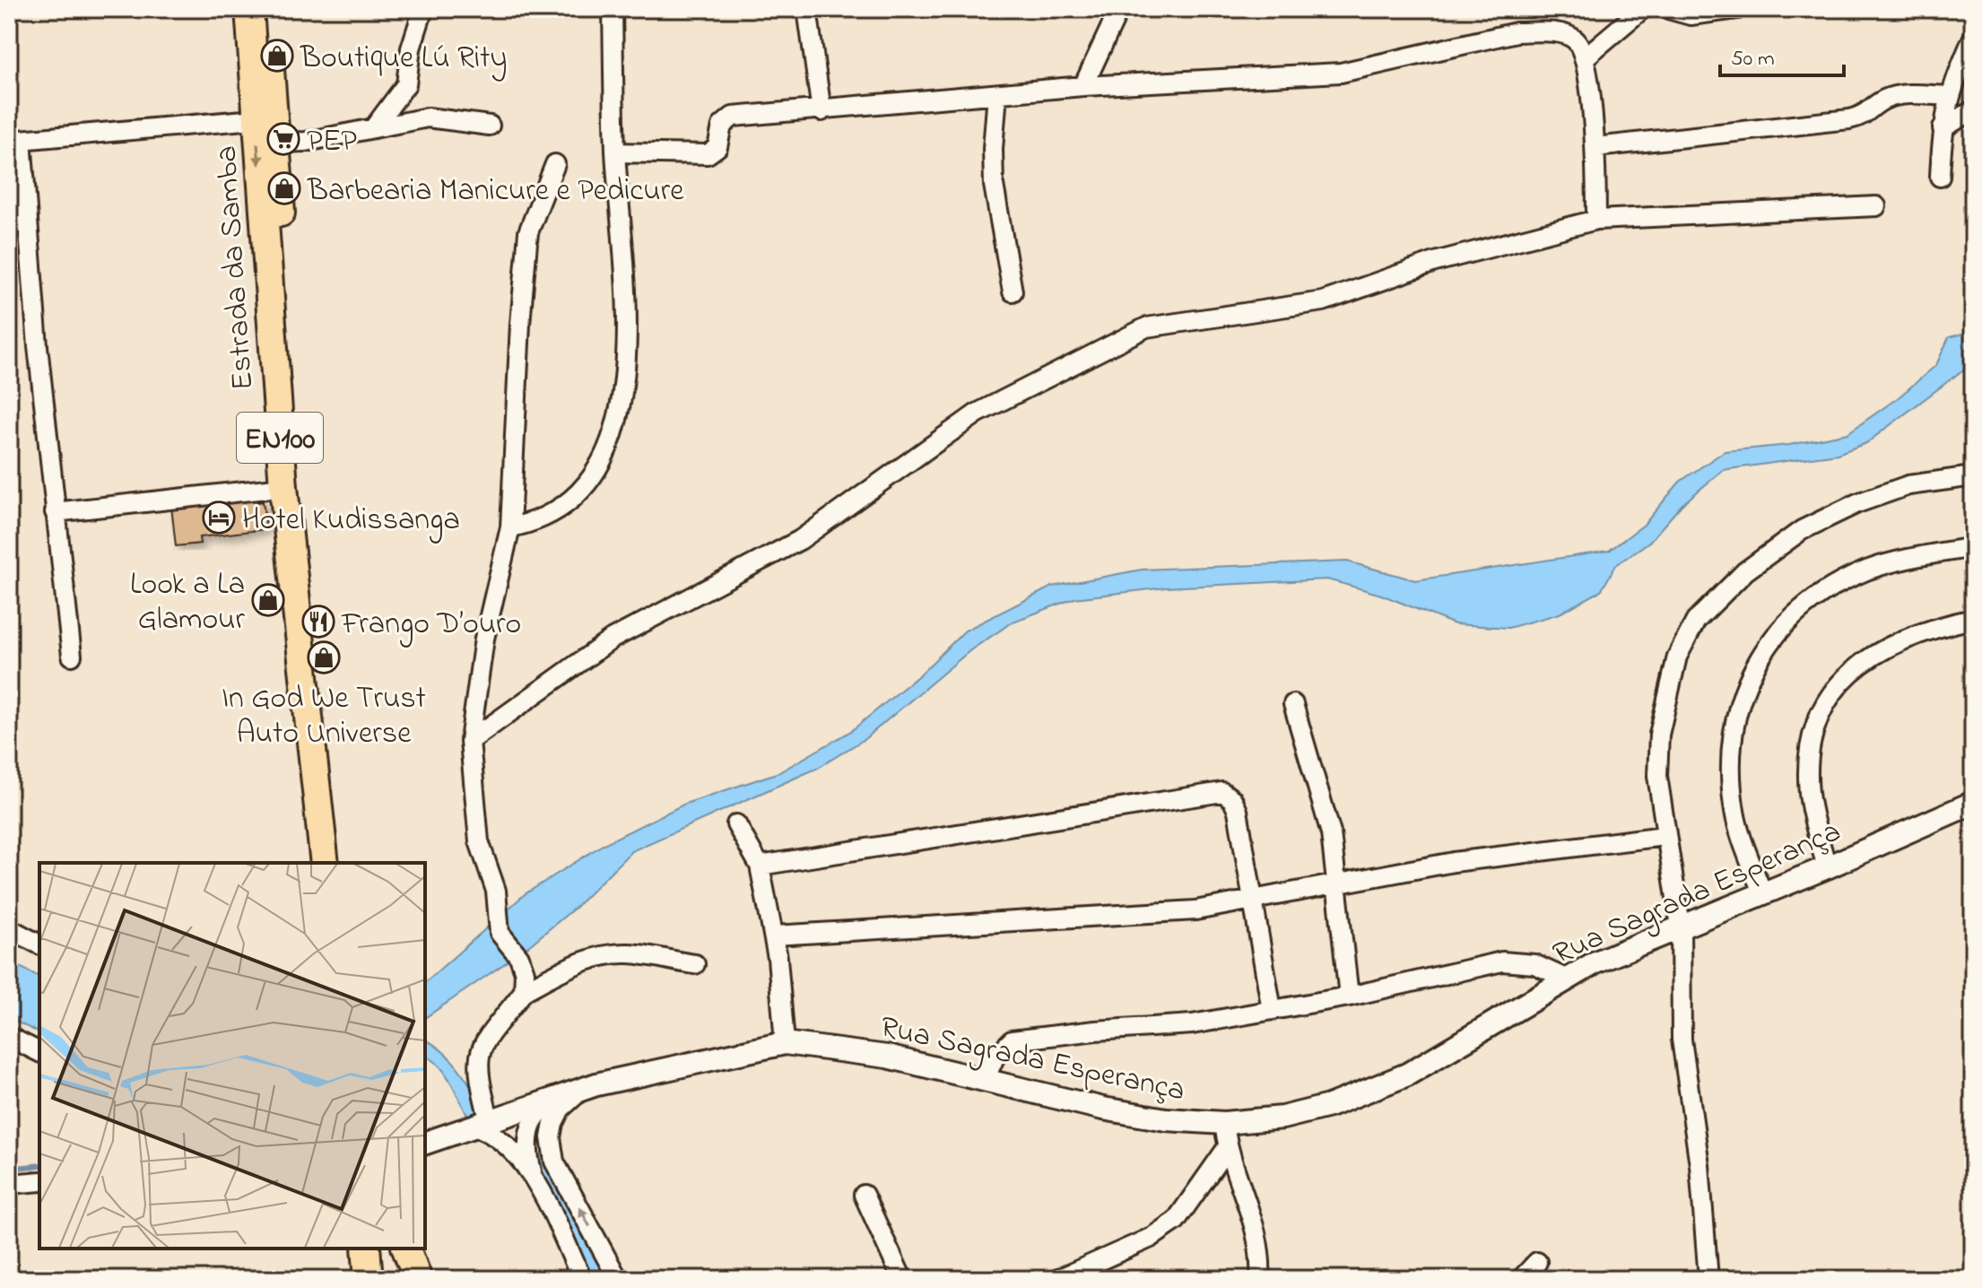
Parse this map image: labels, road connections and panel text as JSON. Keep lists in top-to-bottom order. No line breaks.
{"streets":{"main road":["Estrada da Samba","EN100"],"street":["Rua Sagrada Esperança"]},"places":{"shop":["Boutique Lú Rity","Barbearia Manicure e Pedicure","Look a La Glamour","In God We Trust Auto Universe"],"supermarket":["PEP"],"hotel":["Hotel Kudissanga"],"restaurant":["Frango D’ouro"]},"scale_bar":"50 m"}
